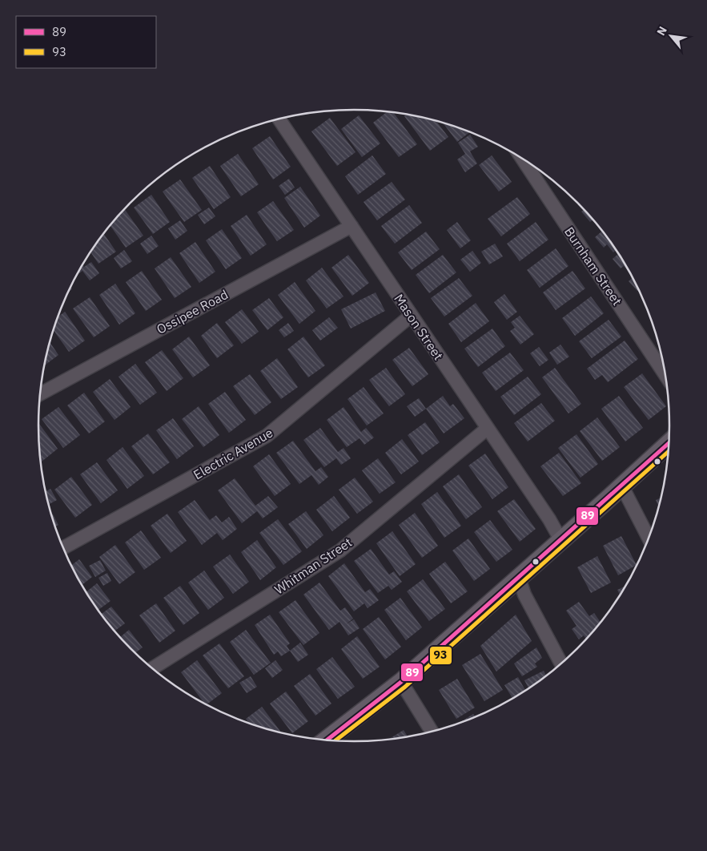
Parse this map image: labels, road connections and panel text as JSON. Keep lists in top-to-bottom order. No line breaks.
{"streets":{"street":["Burnham Street","Ossipee Road","Mason Street","Electric Avenue","Whitman Street"]},"crossings":[["Ossipee Road","Mason Street"],["Mason Street","Electric Avenue"],["Mason Street","Whitman Street"]],"lines":["transit line 89","transit line 93"],"legend":["89","93"],"north":"top left"}
